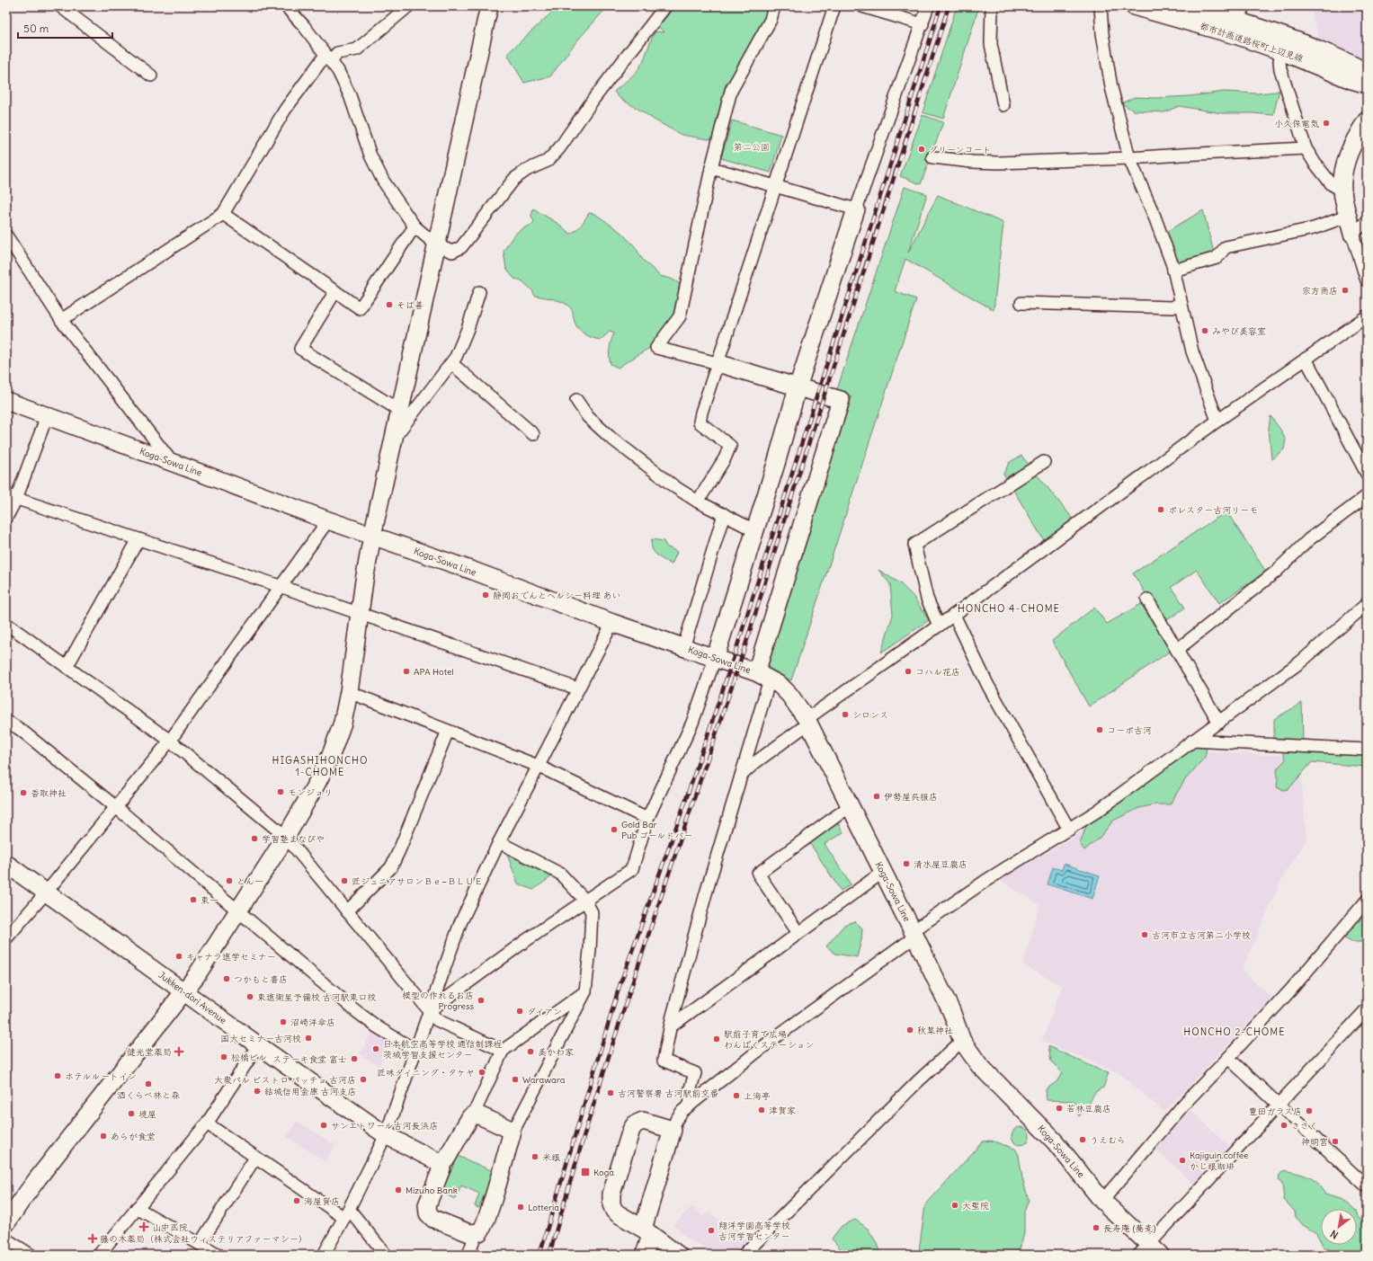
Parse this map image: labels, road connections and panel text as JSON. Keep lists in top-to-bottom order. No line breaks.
{"streets":{"street":["都市計画道路桜町上辺見線","Koga-Sowa Line","Jukken-dori Avenue"]},"districts":["HONCHO 4-CHOME","HIGASHIHONCHO 1-CHOME","HONCHO 2-CHOME"],"parks":["第二公園"],"places":{"other":["小久保電気","グリーンコート","宗方商店","そば善","みやび美容室","ポレスター古河リーモ","静岡おでんとヘルシー料理 あい","APA Hotel","コハル花店","シロンス","コーポ古河","モンジョリ","香取神社","伊勢屋呉服店","Gold Bar Pub ゴールドバー","学習塾まなびや","清水屋豆腐店","とん一","匠ジュニアサロンＢｅ−ＢＬＵＥ","東一","古河市立古河第二小学校","キャナラ進学セミナー","つかもと書店","東進衛星予備校 古河駅東口校","模型の作れるお店 Progress","ダイアン","沼崎洋傘店","秋葉神社","国大セミナー古河校","駅前子育て広場 わんぱくステーション","日本航空高等学校 通信制課程 茨城学習支援センター","美かわ家","松橋ビル","ステーキ食堂 富士","匠味ダイニング・タケヤ","ホテルルートイン","大衆バル ビストロ パッチョ 古河店","Warawara","酒くらべ林と森","結城信用金庫 古河支店","古河警察署 古河駅前交番","上海亭","若林豆腐店","津賀家","豊田ガラス店","境屋","サンエトワール古河長浜店","きさく","あらが食堂","うえむら","神明宮","米銀","Kajiguin.coffee かじ銀珈琲","Mizuho Bank","海屋質店","大聖院","Lotteria","長寿庵 (蕎麦)","翔洋学園高等学校 古河学習センター"],"health":["健光堂薬局","山中医院","藤の木薬局（株式会社ウィステリアファーマシー）"],"transit":["Koga"]},"scale_bar":"50 m","north":"bottom left"}
